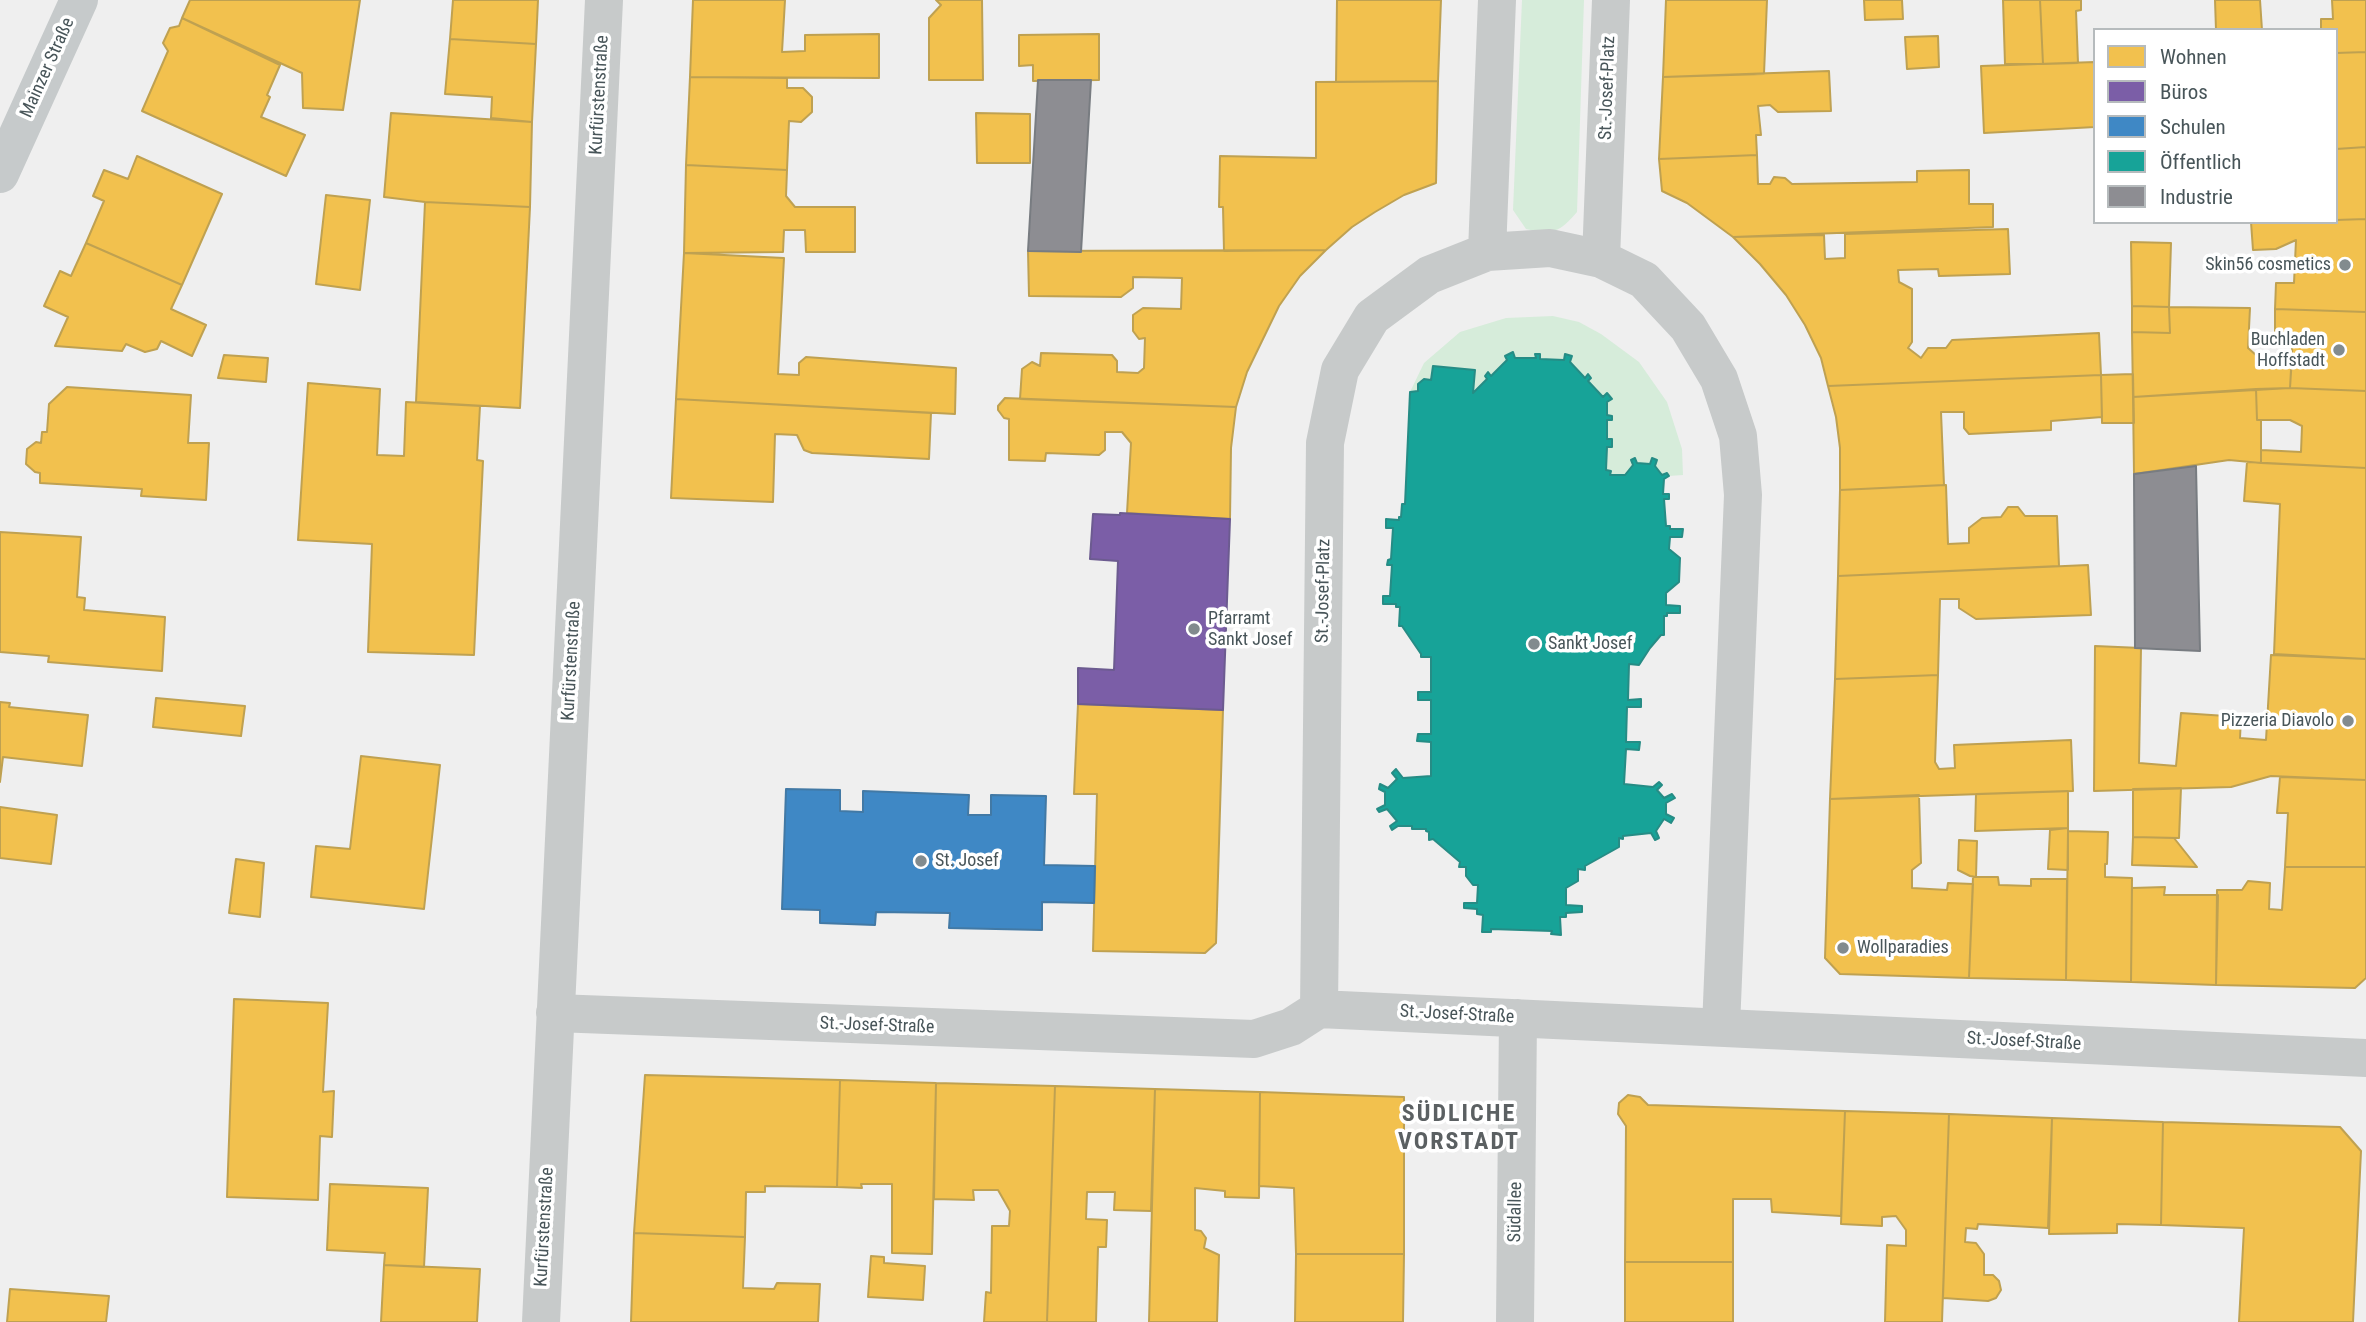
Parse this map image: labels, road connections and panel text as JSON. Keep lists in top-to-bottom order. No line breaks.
{"streets":{"street":["Mainzer Straße","St.-Josef-Platz","Kurfürstenstraße","St.-Josef-Straße","Südallee"]},"crossings":[["St.-Josef-Platz","St.-Josef-Straße"],["Kurfürstenstraße","St.-Josef-Straße"],["St.-Josef-Straße","Südallee"]],"districts":["SÜDLICHE VORSTADT"],"places":["Skin56 cosmetics","Buchladen Hoffstadt","Pfarramt Sankt Josef","Sankt Josef","Pizzeria Diavolo","St. Josef","Wollparadies"],"legend":["Wohnen","Büros","Schulen","Öffentlich","Industrie"]}
